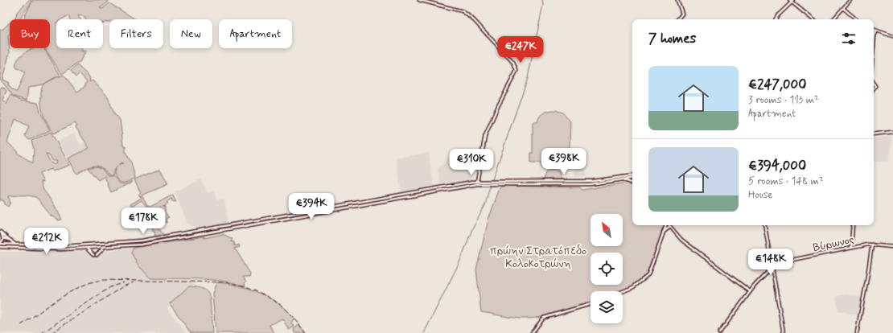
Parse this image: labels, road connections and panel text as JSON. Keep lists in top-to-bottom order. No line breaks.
{"streets":{"main road":["Βύρωνος"]},"parks":["πρώην Στρατόπεδο Κολοκοτρώνη"],"north":"top left","page":{"chip":["Buy","Rent","Filters","New","Apartment"],"heading":"7 homes","price":["€247K","€398K","€310K","€394K","€178K","€212K","€148K"],"list":[{"name":"€247,000","note":"3 rooms · 113 m² · Apartment"},{"name":"€394,000","note":"5 rooms · 148 m² · House"}]}}
